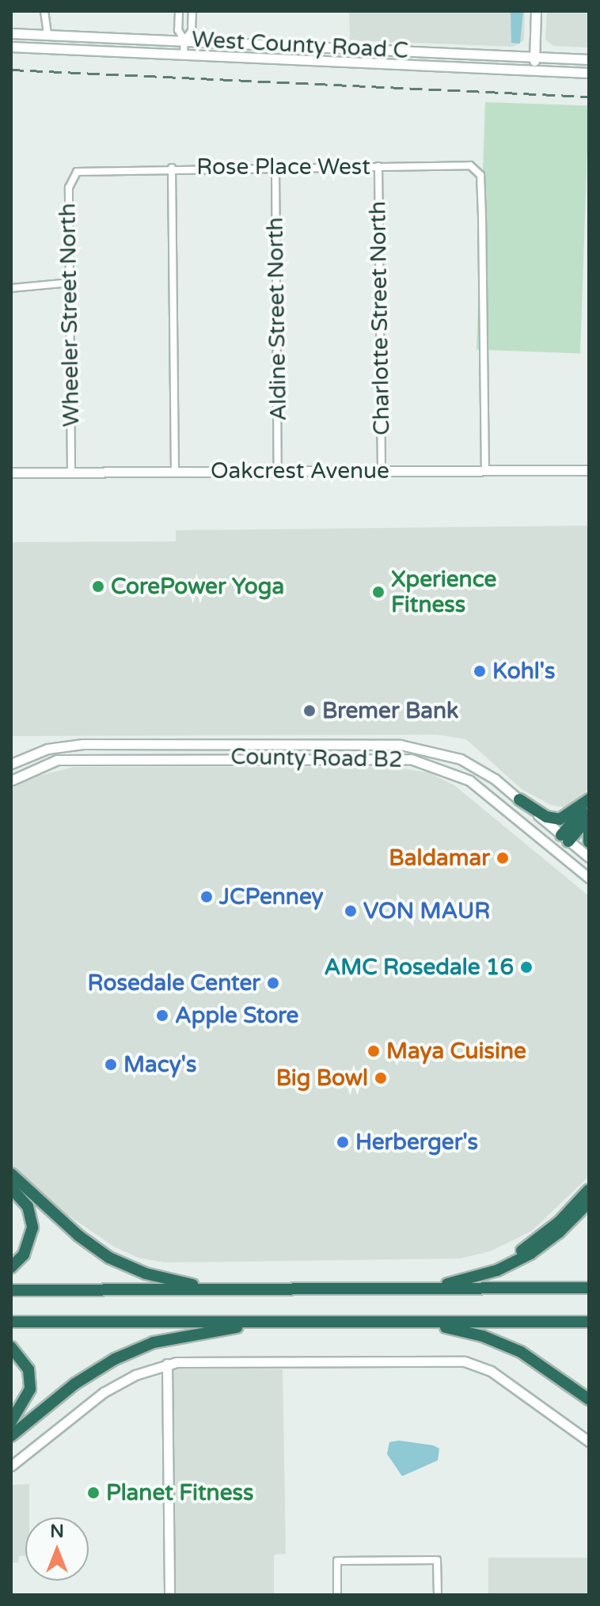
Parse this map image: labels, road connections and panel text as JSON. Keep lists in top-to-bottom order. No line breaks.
{"streets":{"street":["West County Road C","Rose Place West","Wheeler Street North","Charlotte Street North","Aldine Street North","Oakcrest Avenue","County Road B2"]},"crossings":[["Rose Place West","Wheeler Street North"],["Rose Place West","Charlotte Street North"],["Rose Place West","Aldine Street North"],["Rose Place West","Oakcrest Avenue"],["Wheeler Street North","Oakcrest Avenue"],["Charlotte Street North","Oakcrest Avenue"],["Aldine Street North","Oakcrest Avenue"]],"places":["CorePower Yoga","Xperience Fitness","Kohl's","Bremer Bank","Baldamar","JCPenney","VON MAUR","AMC Rosedale 16","Rosedale Center","Apple Store","Maya Cuisine","Macy's","Big Bowl","Herberger's","Planet Fitness"],"north":"top"}
